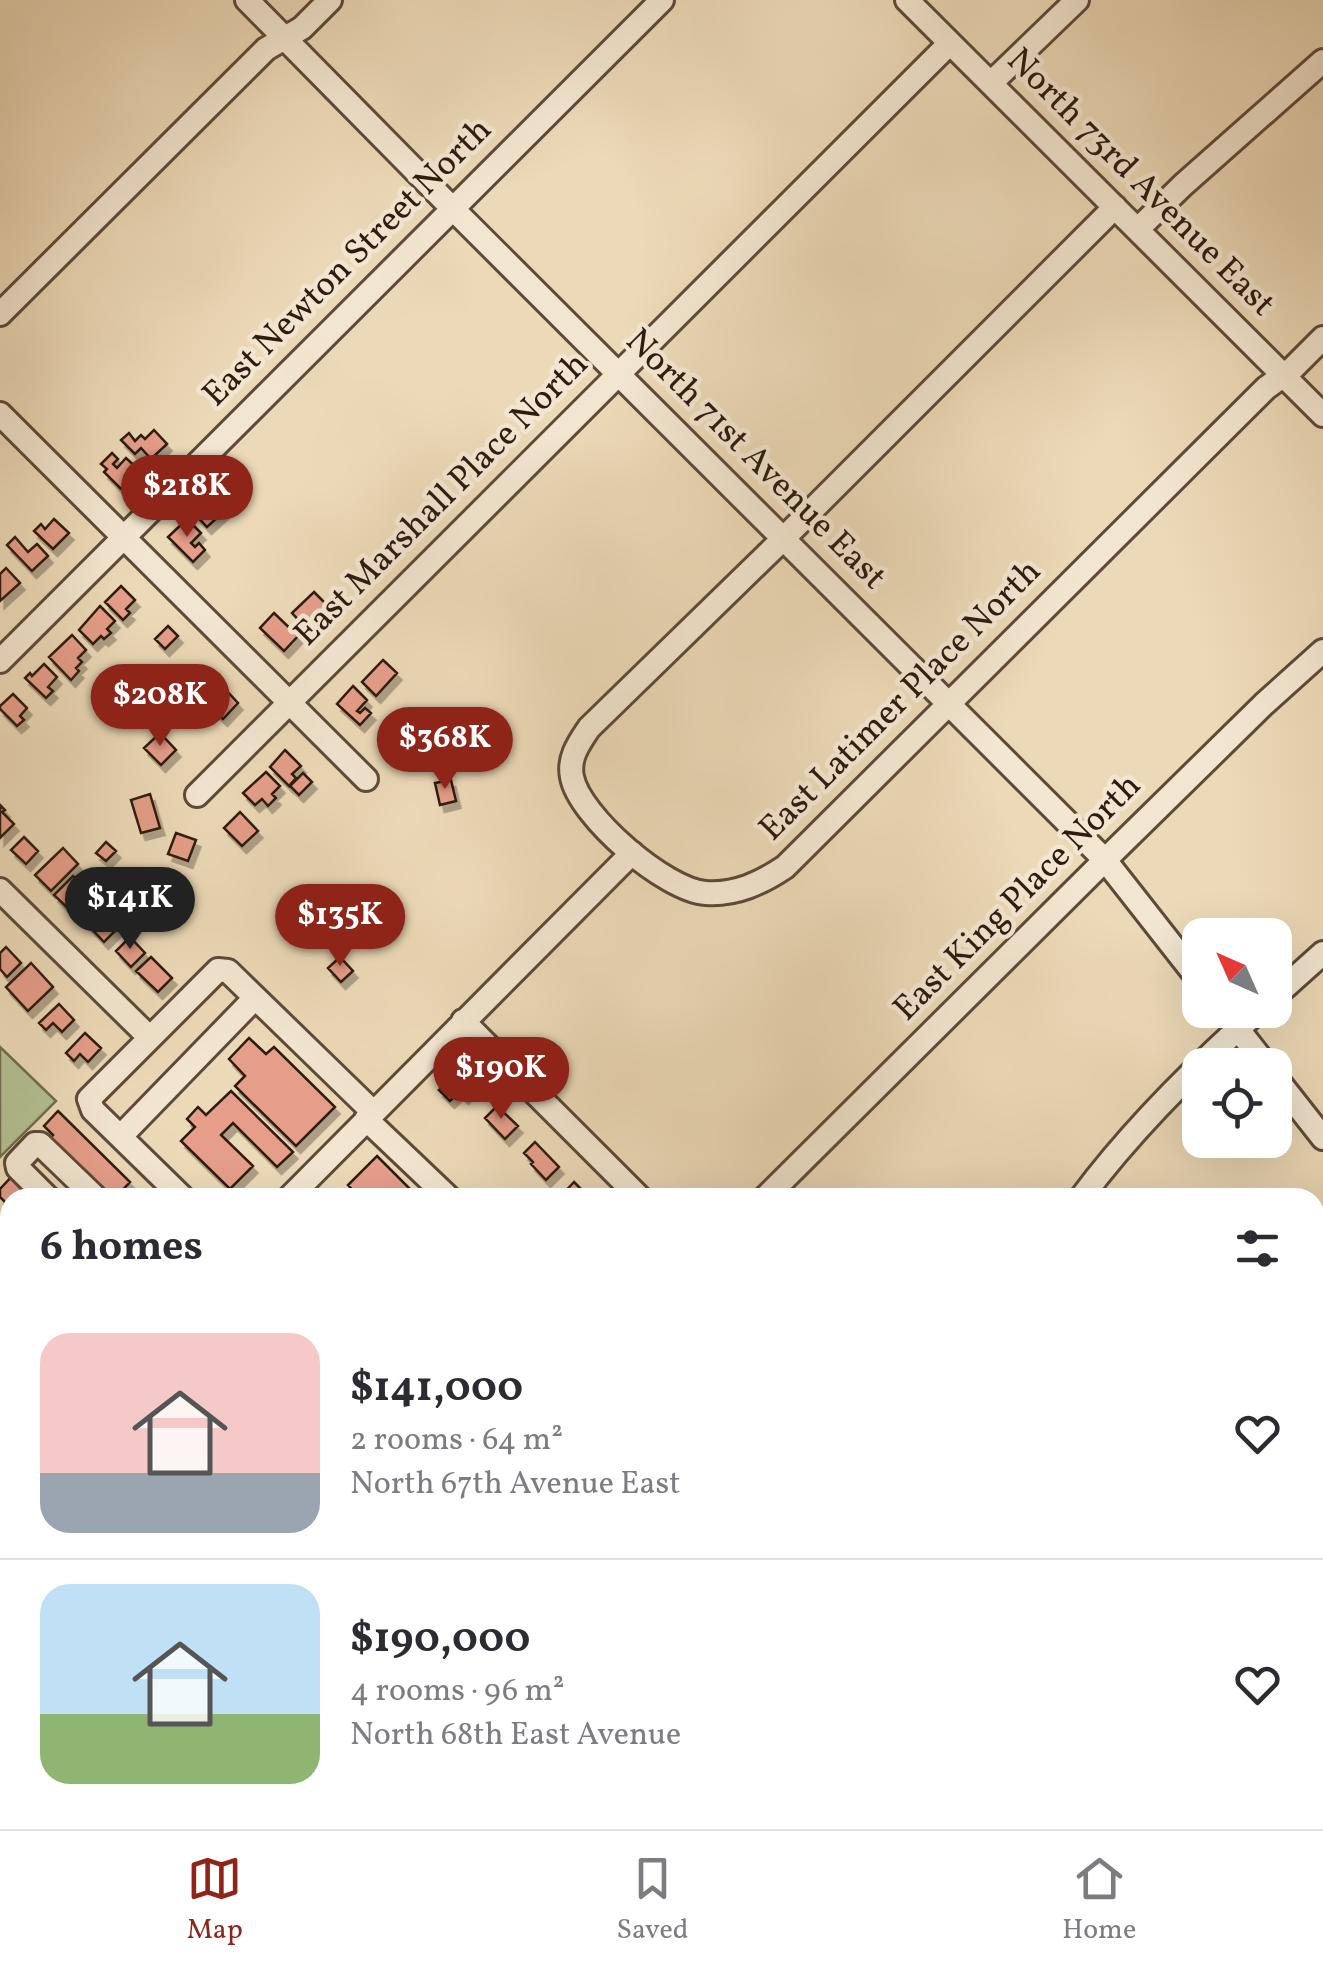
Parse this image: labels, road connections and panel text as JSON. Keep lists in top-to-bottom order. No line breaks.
{"streets":{"street":["North 73rd Avenue East","East Newton Street North","North 71st Avenue East","East Marshall Place North","East Latimer Place North","East King Place North"]},"crossings":[["North 73rd Avenue East","East Marshall Place North"],["North 73rd Avenue East","East Latimer Place North"],["East Newton Street North","North 71st Avenue East"],["North 71st Avenue East","East Marshall Place North"],["North 71st Avenue East","East Latimer Place North"],["North 71st Avenue East","East King Place North"]],"north":"top left","page":{"price":["$218K","$208K","$368K","$141K","$135K","$190K"],"heading":"6 homes","list":[{"name":"$141,000","note":"2 rooms · 64 m² · North 67th Avenue East"},{"name":"$190,000","note":"4 rooms · 96 m² · North 68th East Avenue"}],"tabs":["Map","Saved","Home"]}}
